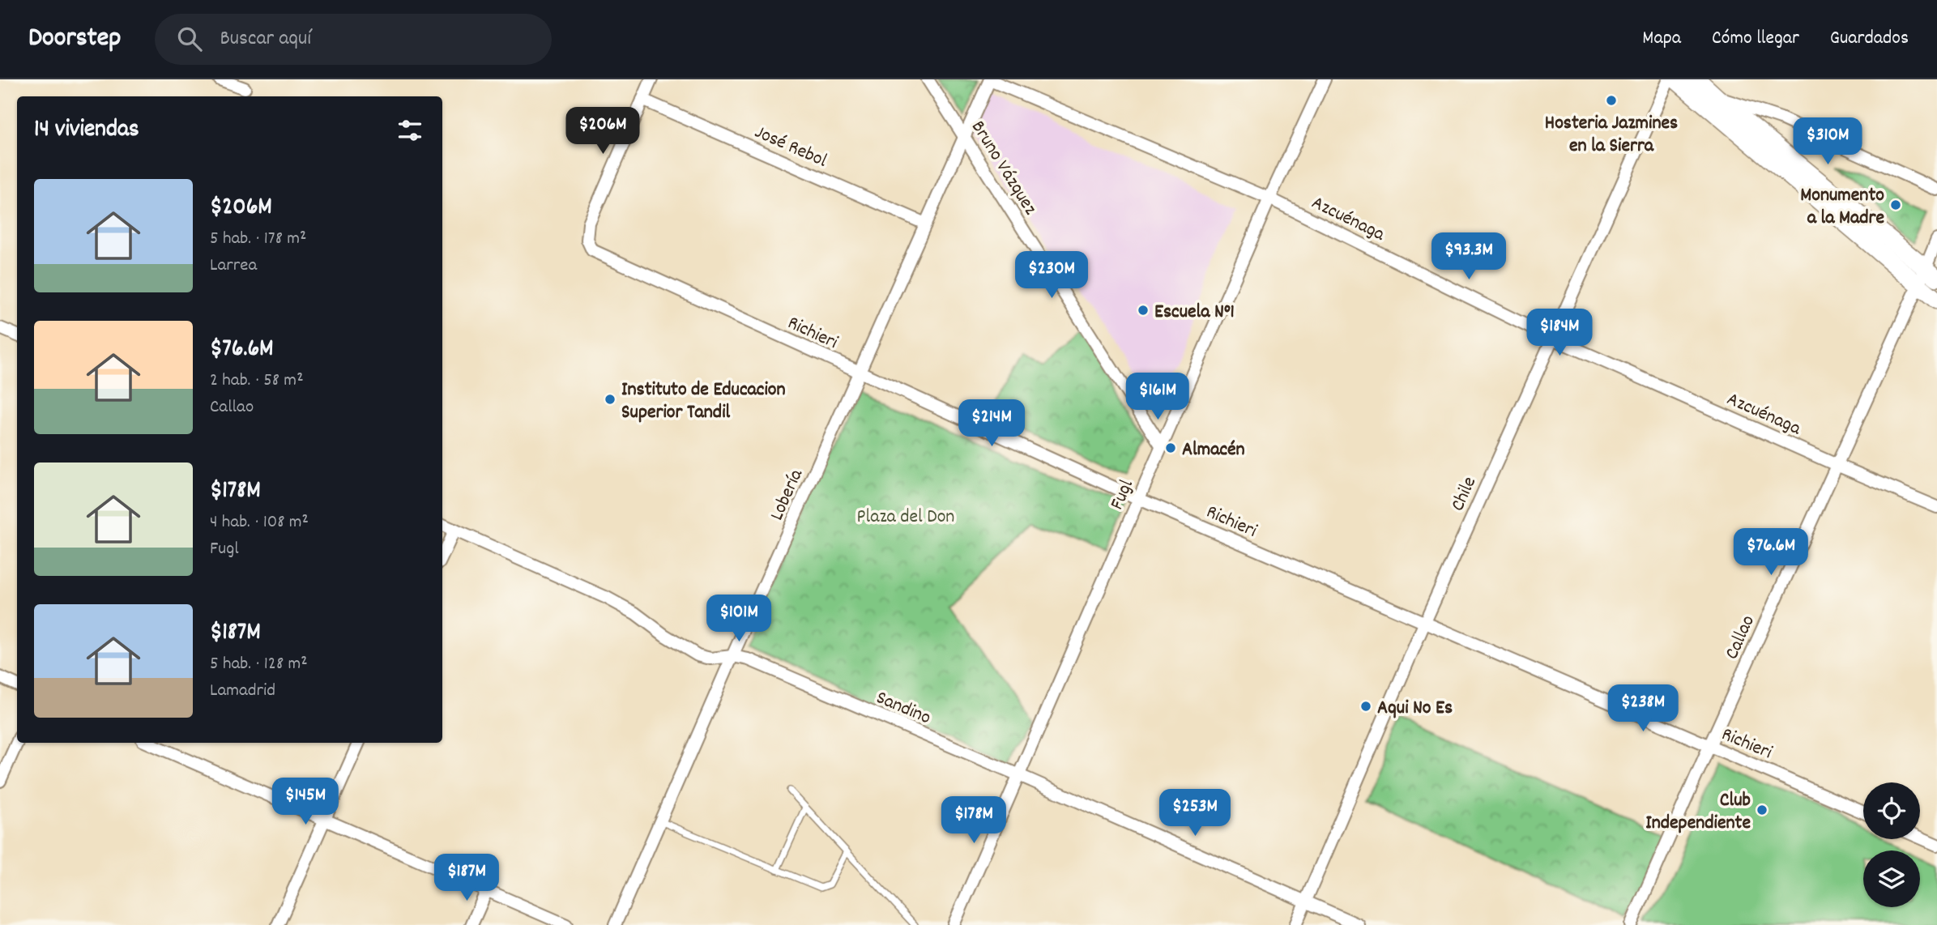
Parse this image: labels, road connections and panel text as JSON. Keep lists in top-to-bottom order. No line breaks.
{"streets":{"street":["José Rebol","Bruno Vázquez","Azcuénaga","Richieri","Chile","Lobería","Fugl","Callao","Sandino"]},"crossings":[["José Rebol","Richieri"],["José Rebol","Lobería"],["Bruno Vázquez","Lobería"],["Bruno Vázquez","Fugl"],["Azcuénaga","Chile"],["Azcuénaga","Lobería"],["Azcuénaga","Fugl"],["Azcuénaga","Callao"],["Richieri","Chile"],["Richieri","Lobería"],["Richieri","Fugl"],["Richieri","Callao"],["Chile","Sandino"],["Lobería","Sandino"],["Fugl","Sandino"]],"parks":["Plaza del Don"],"places":["Hosteria Jazmines en la Sierra","Monumento a la Madre","Escuela N°1","Instituto de Educacion Superior Tandil","Almacén","Aqui No Es","Club Independiente"],"page":{"header":"Doorstep","search":"Buscar aquí","nav":["Mapa","Cómo llegar","Guardados"],"heading":"14 viviendas","price":["$206M","$310M","$93.3M","$230M","$184M","$161M","$214M","$76.6M","$101M","$238M","$145M","$253M","$178M","$187M"],"list":[{"name":"$206M","note":"5 hab. · 178 m² · Larrea"},{"name":"$76.6M","note":"2 hab. · 58 m² · Callao"},{"name":"$178M","note":"4 hab. · 108 m² · Fugl"},{"name":"$187M","note":"5 hab. · 128 m² · Lamadrid"}]}}
